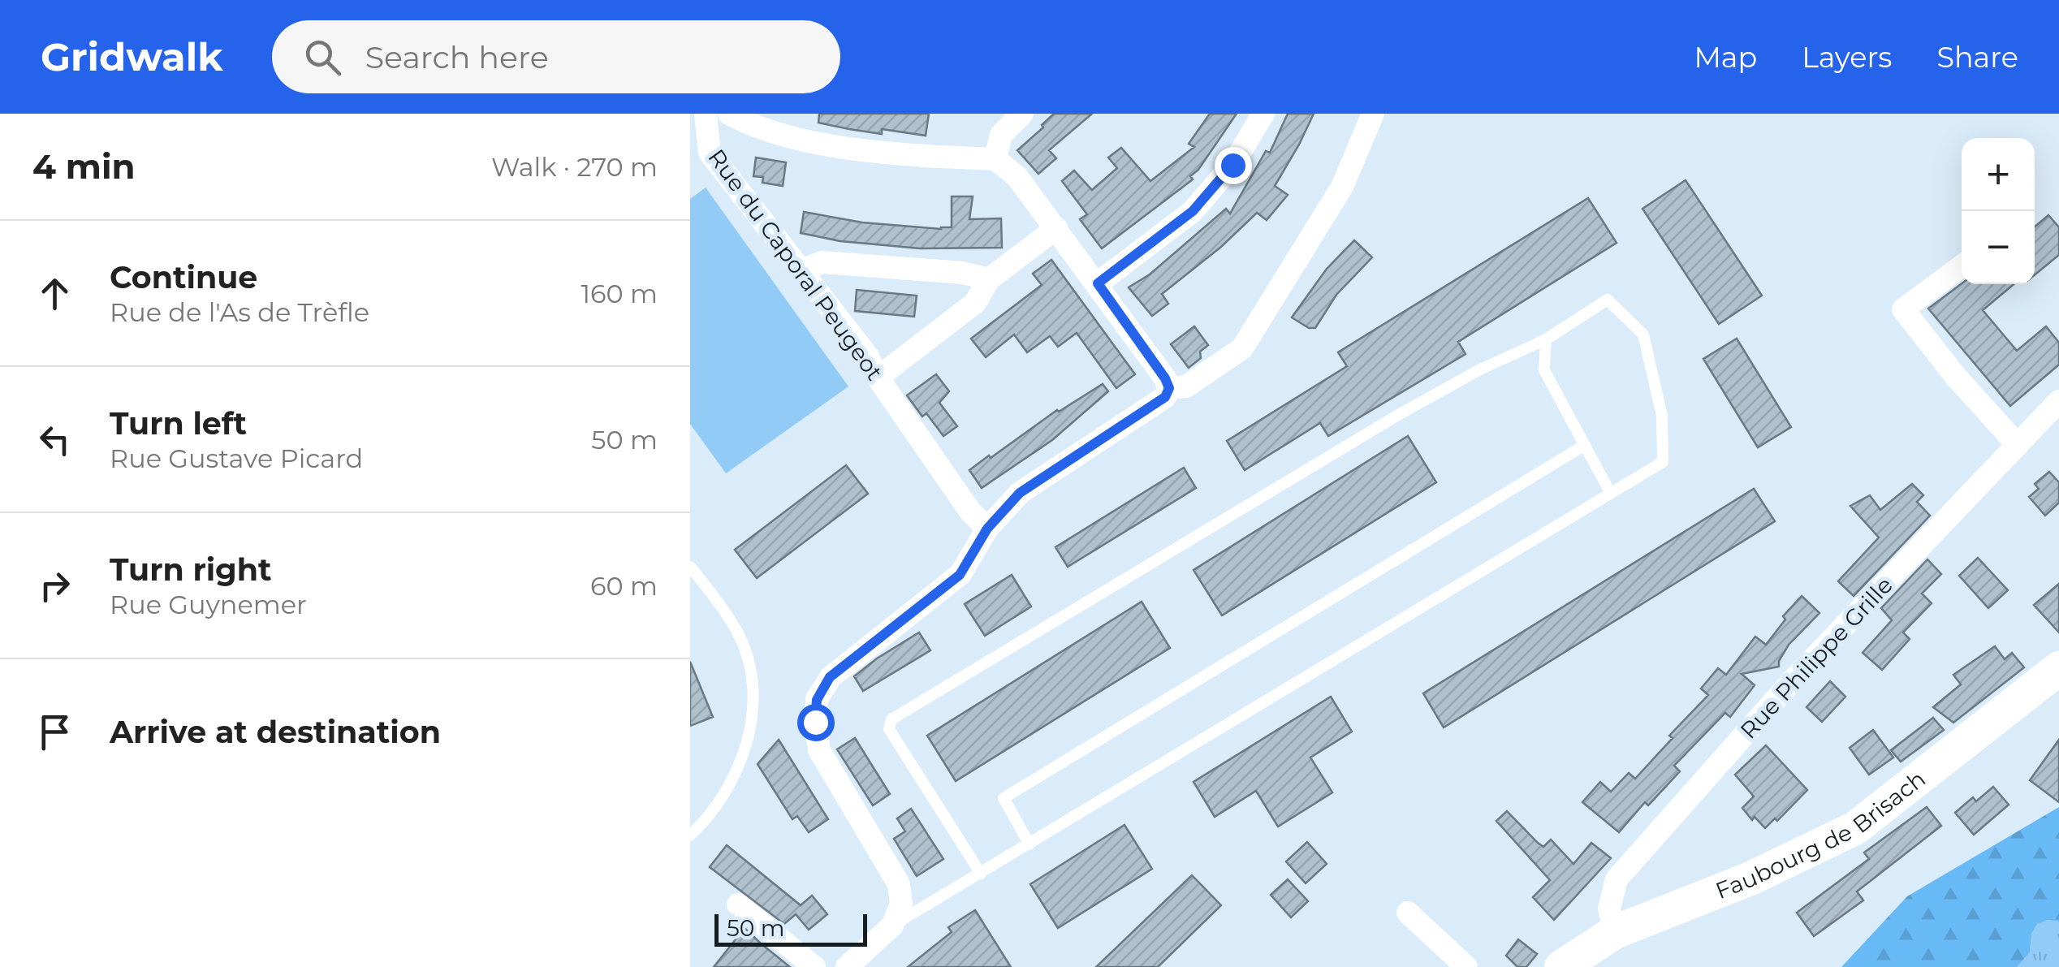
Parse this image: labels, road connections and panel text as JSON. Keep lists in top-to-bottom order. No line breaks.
{"streets":{"main road":["Faubourg de Brisach"],"street":["Rue du Caporal Peugeot","Rue Philippe Grille"]},"crossings":[["Rue Philippe Grille","Faubourg de Brisach"]],"scale_bar":"50 m","page":{"header":"Gridwalk","search":"Search here","nav":["Map","Layers","Share"],"heading":["4 min","Walk · 270 m"],"map_buttons":["+","−"],"list":[["Continue","Rue de l'As de Trèfle","160 m"],["Turn left","Rue Gustave Picard","50 m"],["Turn right","Rue Guynemer","60 m"],"Arrive at destination"],"scale":"50 m"}}
